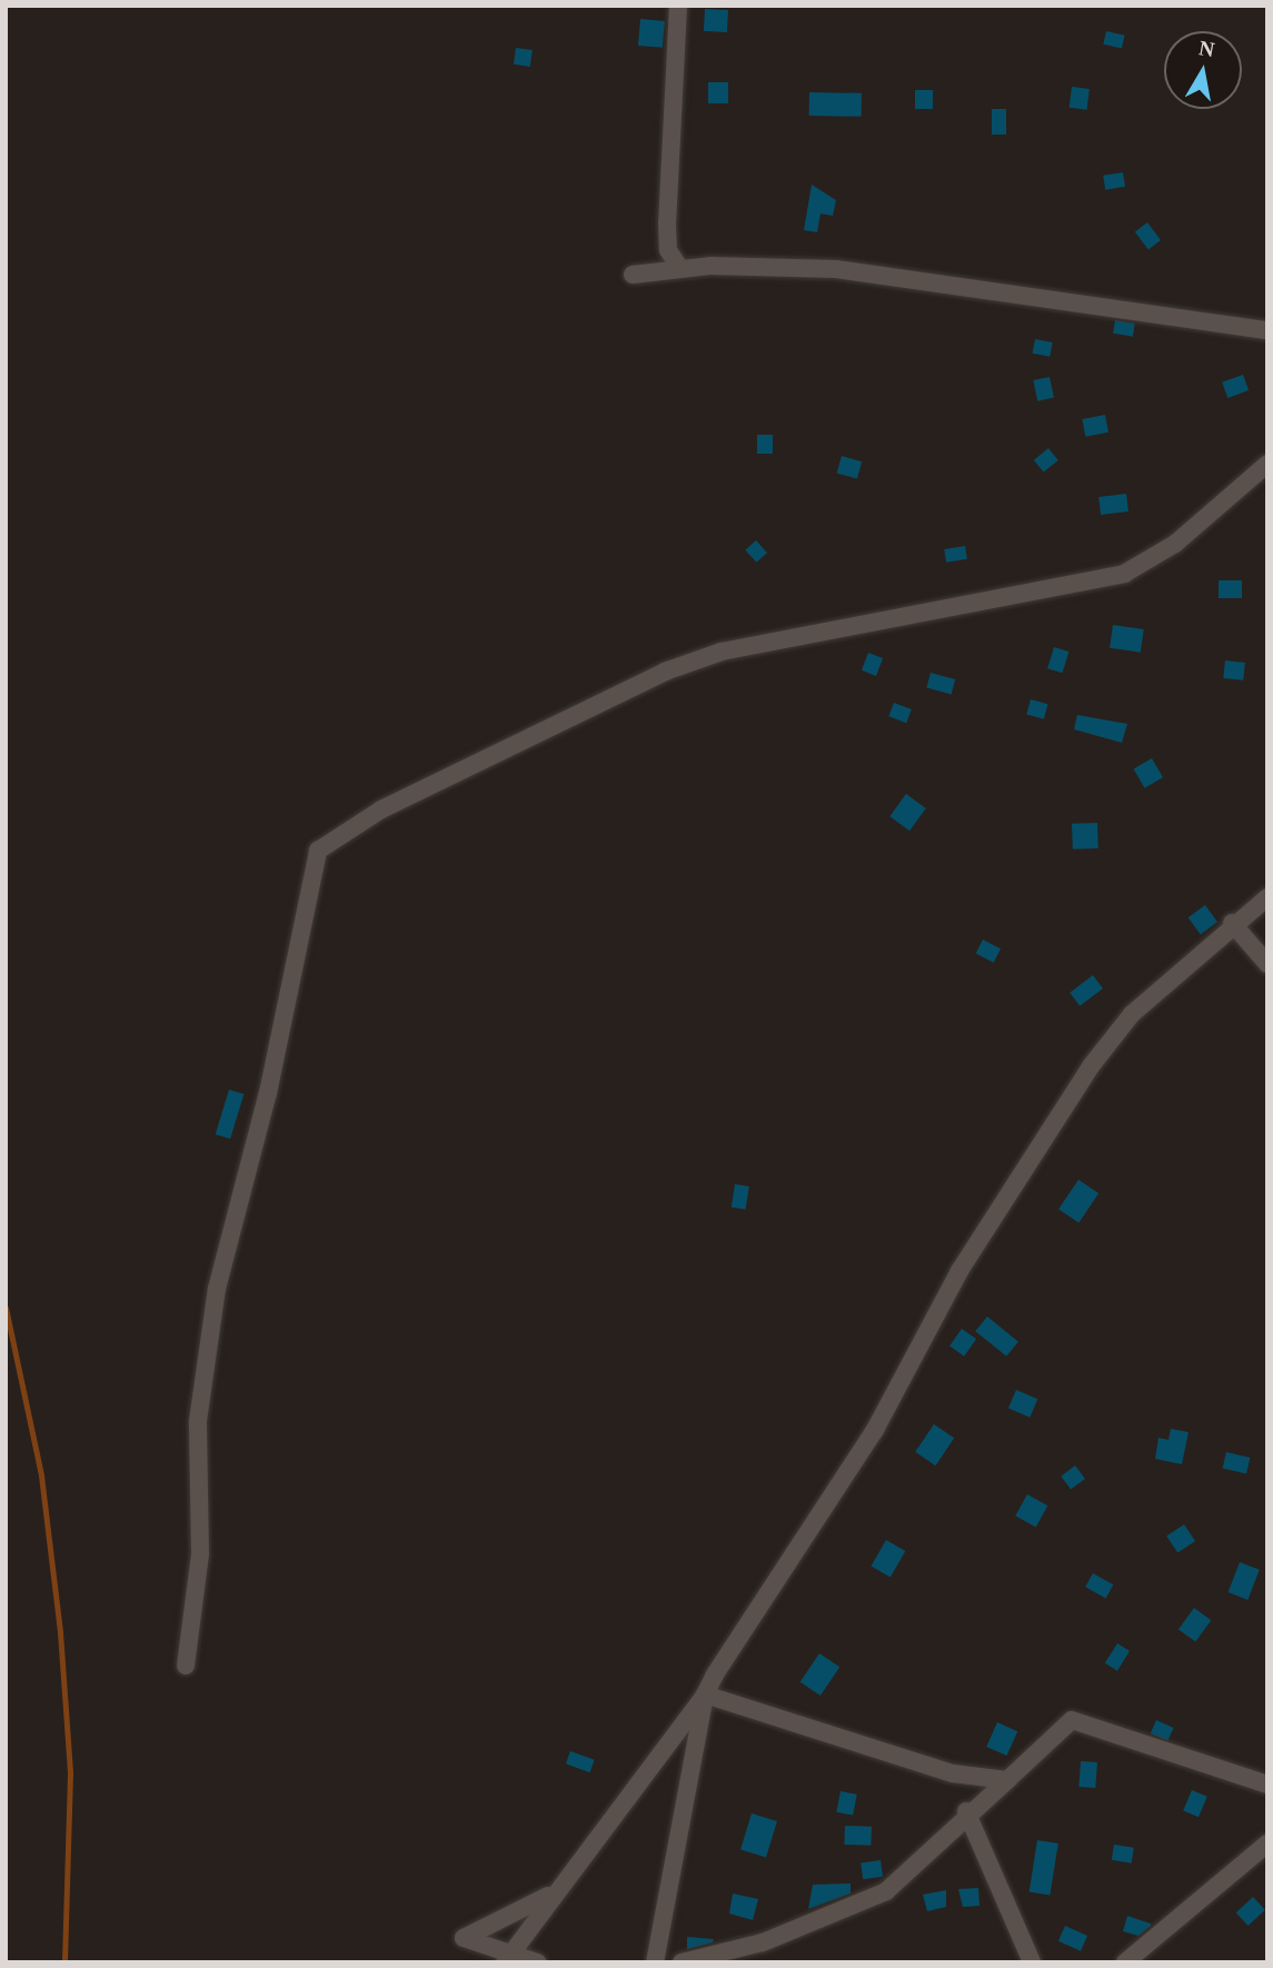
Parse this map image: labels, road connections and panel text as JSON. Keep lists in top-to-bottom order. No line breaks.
{"north":"top"}
